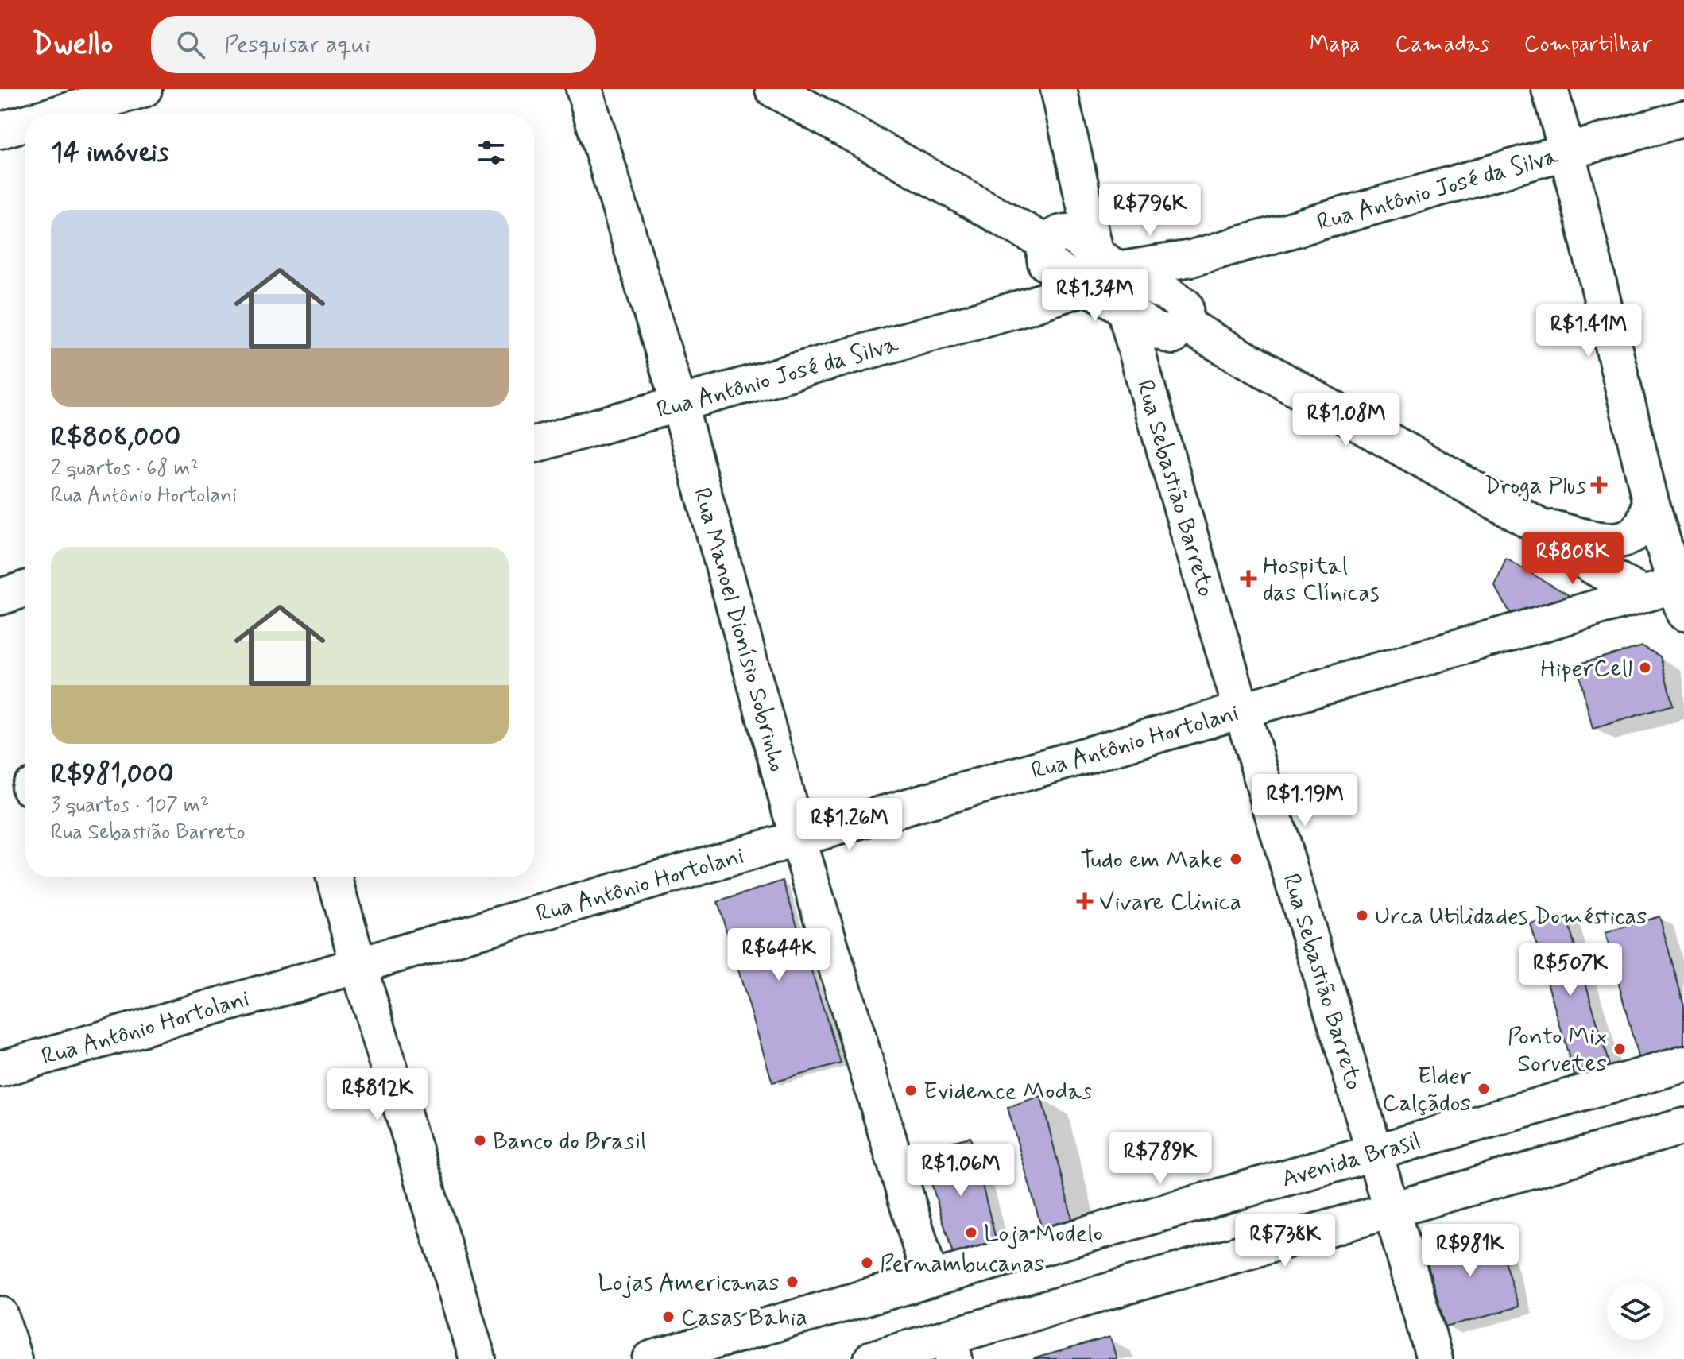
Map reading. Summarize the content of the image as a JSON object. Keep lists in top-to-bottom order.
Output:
{
  "streets": {
    "street": [
      "Rua Antônio José da Silva",
      "Rua Sebastião Barreto",
      "Rua Manoel Dionísio Sobrinho",
      "Rua Antônio Hortolani",
      "Avenida Brasil"
    ]
  },
  "crossings": [
    ["Rua Antônio José da Silva", "Rua Manoel Dionísio Sobrinho"],
    ["Rua Sebastião Barreto", "Rua Antônio Hortolani"],
    ["Rua Sebastião Barreto", "Avenida Brasil"],
    ["Rua Manoel Dionísio Sobrinho", "Rua Antônio Hortolani"],
    ["Rua Manoel Dionísio Sobrinho", "Avenida Brasil"]
  ],
  "places": {
    "health": ["Droga Plus", "Hospital das Clínicas", "Vivare Clinica"],
    "other": [
      "HiperCell",
      "Tudo em Make",
      "Urca Utilidades Domésticas",
      "Ponto Mix Sorvetes",
      "Elder Calçãdos",
      "Evidence Modas",
      "Banco do Brasil",
      "Loja Modelo",
      "Pernambucanas",
      "Lojas Americanas",
      "Casas Bahia"
    ]
  },
  "page": {
    "header": "Dwello",
    "search": "Pesquisar aqui",
    "nav": ["Mapa", "Camadas", "Compartilhar"],
    "heading": "14 imóveis",
    "price": [
      "R$796K",
      "R$1.34M",
      "R$1.41M",
      "R$1.08M",
      "R$808K",
      "R$1.19M",
      "R$1.26M",
      "R$644K",
      "R$507K",
      "R$812K",
      "R$789K",
      "R$1.06M",
      "R$738K",
      "R$981K"
    ],
    "list": [
      {
        "name": "R$808,000",
        "note": "2 quartos · 68 m² · Rua Antônio Hortolani"
      },
      {
        "name": "R$981,000",
        "note": "3 quartos · 107 m² · Rua Sebastião Barreto"
      }
    ]
  }
}
